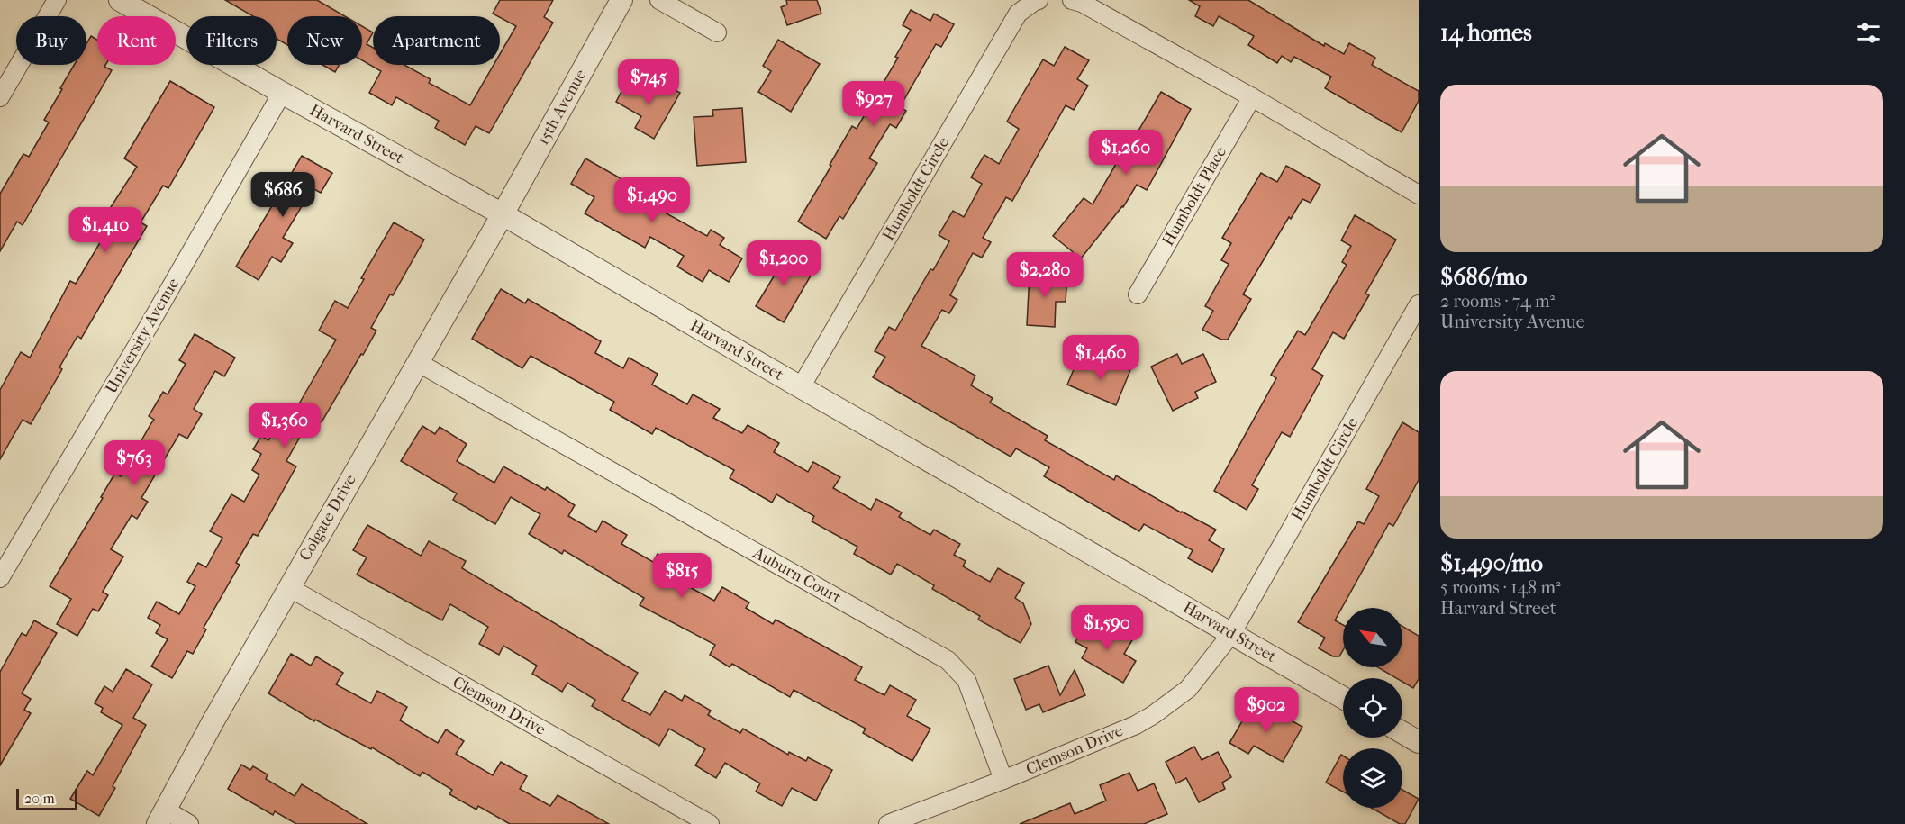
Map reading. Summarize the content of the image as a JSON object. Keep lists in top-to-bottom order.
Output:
{
  "streets": {
    "street": [
      "15th Avenue",
      "Harvard Street",
      "Humboldt Circle",
      "Humboldt Place",
      "University Avenue",
      "Colgate Drive",
      "Auburn Court",
      "Clemson Drive"
    ]
  },
  "crossings": [
    ["15th Avenue", "Harvard Street"],
    ["15th Avenue", "Colgate Drive"],
    ["Harvard Street", "Humboldt Circle"],
    ["Harvard Street", "University Avenue"],
    ["Harvard Street", "Colgate Drive"],
    ["Harvard Street", "Clemson Drive"],
    ["Humboldt Circle", "Clemson Drive"],
    ["Colgate Drive", "Auburn Court"],
    ["Colgate Drive", "Clemson Drive"],
    ["Auburn Court", "Clemson Drive"]
  ],
  "scale_bar": "20 m",
  "north": "top left",
  "page": {
    "heading": "14 homes",
    "chip": [
      "Buy",
      "Rent",
      "Filters",
      "New",
      "Apartment"
    ],
    "price": [
      "$745",
      "$927",
      "$1,260",
      "$686",
      "$1,490",
      "$1,410",
      "$1,200",
      "$2,280",
      "$1,460",
      "$1,360",
      "$763",
      "$815",
      "$1,590",
      "$902"
    ],
    "list": [
      {
        "name": "$686/mo",
        "note": "2 rooms · 74 m² · University Avenue"
      },
      {
        "name": "$1,490/mo",
        "note": "5 rooms · 148 m² · Harvard Street"
      }
    ],
    "scale": "20 m"
  }
}
